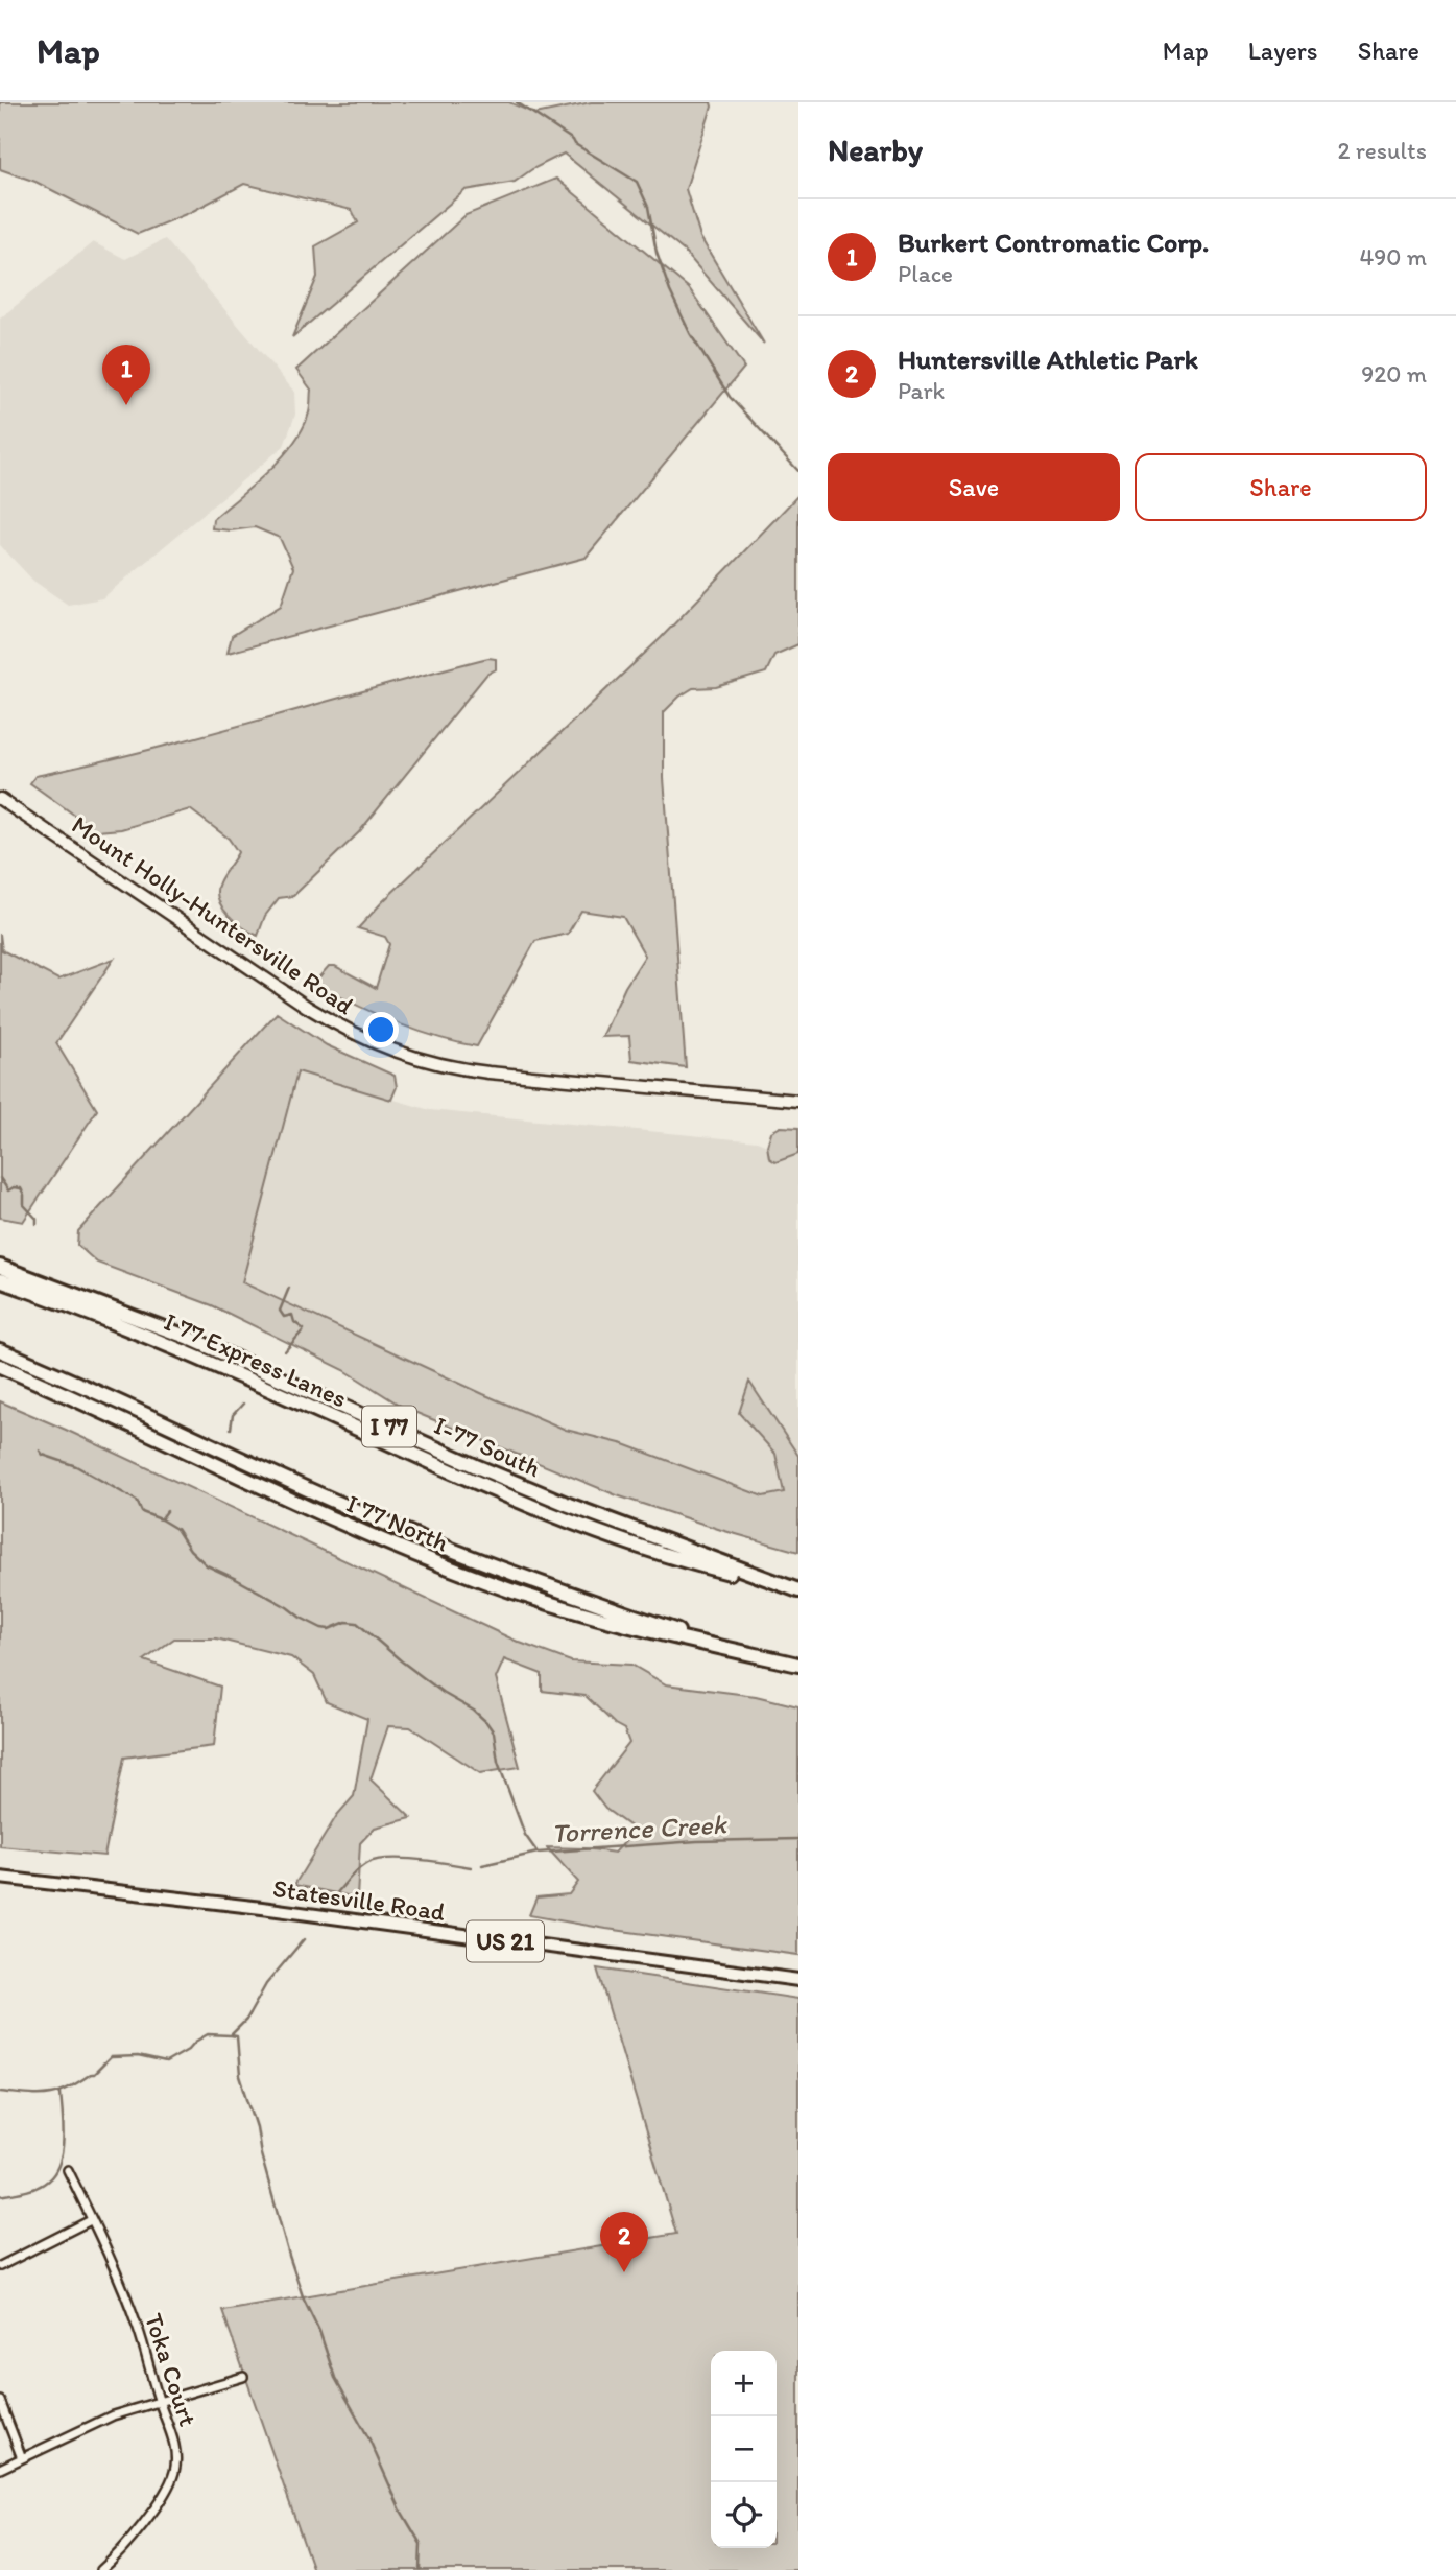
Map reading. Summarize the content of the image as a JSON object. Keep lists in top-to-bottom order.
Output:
{
  "streets": {
    "highway": [
      "I 77 Express Lanes",
      "I 77",
      "I-77 South",
      "I 77 North"
    ],
    "main road": ["Mount Holly-Huntersville Road", "Statesville Road", "US 21"],
    "street": ["Toka Court"]
  },
  "crossings": [
    ["I 77 Express Lanes", "I-77 South"]
  ],
  "water": ["Torrence Creek"],
  "page": {
    "header": "Map",
    "nav": ["Map", "Layers", "Share"],
    "heading": ["Nearby", "2 results"],
    "list": [
      {
        "mark": "1",
        "name": "Burkert Contromatic Corp.",
        "note": "Place",
        "value": "490 m"
      },
      {
        "mark": "2",
        "name": "Huntersville Athletic Park",
        "note": "Park",
        "value": "920 m"
      }
    ],
    "pins": ["1", "2"],
    "buttons": ["Save", "Share"],
    "map_buttons": ["+", "−"]
  }
}
